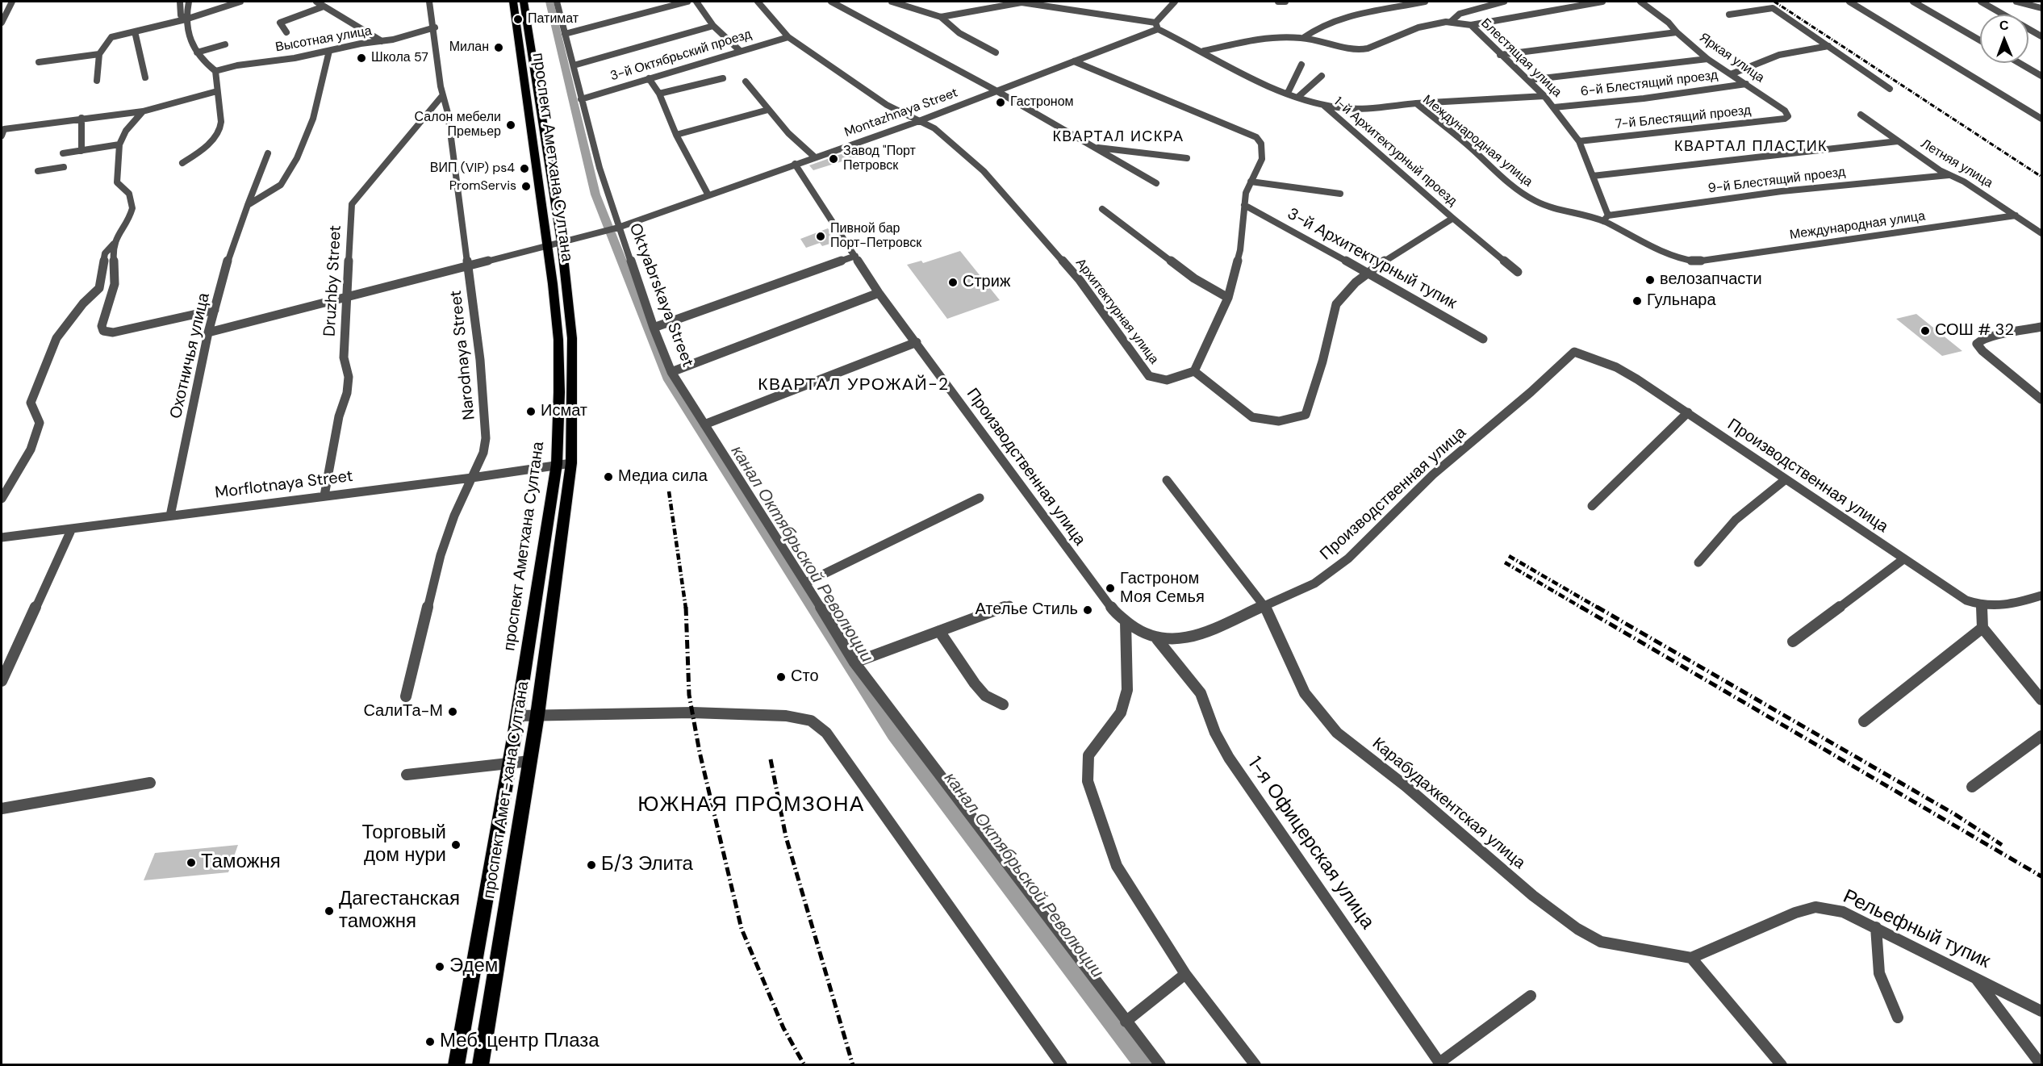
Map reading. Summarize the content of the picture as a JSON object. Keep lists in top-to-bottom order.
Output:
{
  "streets": {
    "main road": ["проспект Аметхана Султана", "проспект Амет-хана Султана"],
    "street": [
      "Высотная улица",
      "3-й Октябрьский проезд",
      "Блестящая улица",
      "Яркая улица",
      "6-й Блестящий проезд",
      "Montazhnaya Street",
      "7-й Блестящий проезд",
      "Международная улица",
      "1-й Архитектурный проезд",
      "Летняя улица",
      "9-й Блестящий проезд",
      "3-й Архитектурный тупик",
      "Druzhby Street",
      "Oktyabrskaya Street",
      "Архитектурная улица",
      "Narodnaya Street",
      "Охотничья улица",
      "Производственная улица",
      "Morflotnaya Street",
      "Карабудахкентская улица",
      "1-я Офицерская улица",
      "Рельефный тупик"
    ]
  },
  "crossings": [
    ["Высотная улица", "Narodnaya Street"],
    ["3-й Октябрьский проезд", "Oktyabrskaya Street"],
    ["3-й Октябрьский проезд", "Архитектурная улица"],
    ["Блестящая улица", "6-й Блестящий проезд"],
    ["Блестящая улица", "7-й Блестящий проезд"],
    ["Блестящая улица", "Международная улица"],
    ["Блестящая улица", "9-й Блестящий проезд"],
    ["Яркая улица", "6-й Блестящий проезд"],
    ["Яркая улица", "7-й Блестящий проезд"],
    ["Montazhnaya Street", "Международная улица"],
    ["Montazhnaya Street", "проспект Аметхана Султана"],
    ["Montazhnaya Street", "Druzhby Street"],
    ["Montazhnaya Street", "Oktyabrskaya Street"],
    ["Montazhnaya Street", "Архитектурная улица"],
    ["Montazhnaya Street", "Narodnaya Street"],
    ["Montazhnaya Street", "Охотничья улица"],
    ["Montazhnaya Street", "Производственная улица"],
    ["Montazhnaya Street", "проспект Амет-хана Султана"],
    ["Международная улица", "1-й Архитектурный проезд"],
    ["Международная улица", "Летняя улица"],
    ["Международная улица", "9-й Блестящий проезд"],
    ["1-й Архитектурный проезд", "3-й Архитектурный тупик"],
    ["1-й Архитектурный проезд", "Архитектурная улица"],
    ["проспект Аметхана Султана", "Morflotnaya Street"],
    ["Летняя улица", "9-й Блестящий проезд"],
    ["Druzhby Street", "Narodnaya Street"],
    ["Druzhby Street", "Morflotnaya Street"],
    ["Narodnaya Street", "Morflotnaya Street"],
    ["Охотничья улица", "Morflotnaya Street"],
    ["Производственная улица", "Карабудахкентская улица"],
    ["Производственная улица", "1-я Офицерская улица"],
    ["Morflotnaya Street", "проспект Амет-хана Султана"],
    ["Карабудахкентская улица", "Рельефный тупик"]
  ],
  "districts": [
    "КВАРТАЛ ИСКРА",
    "КВАРТАЛ ПЛАСТИК",
    "КВАРТАЛ УРОЖАЙ-2",
    "ЮЖНАЯ ПРОМЗОНА"
  ],
  "water": ["канал Октябрьской Революции"],
  "places": [
    "Патимат",
    "Милан",
    "Школа 57",
    "Гастроном",
    "Салон мебели Премьер",
    "Завод \"Порт Петровск",
    "ВИП (VIP) ps4",
    "PromServis",
    "Пивной бар Порт-Петровск",
    "велозапчасти",
    "Стриж",
    "Гульнара",
    "СОШ # 32",
    "Исмат",
    "Медиа сила",
    "Гастроном Моя Семья",
    "Ателье Cтиль",
    "Сто",
    "СалиТа-М",
    "Торговый дом нури",
    "Таможня",
    "Б/З Элита",
    "Дагестанская таможня",
    "Эдем",
    "Меб. центр Плаза"
  ],
  "north": "top"
}
